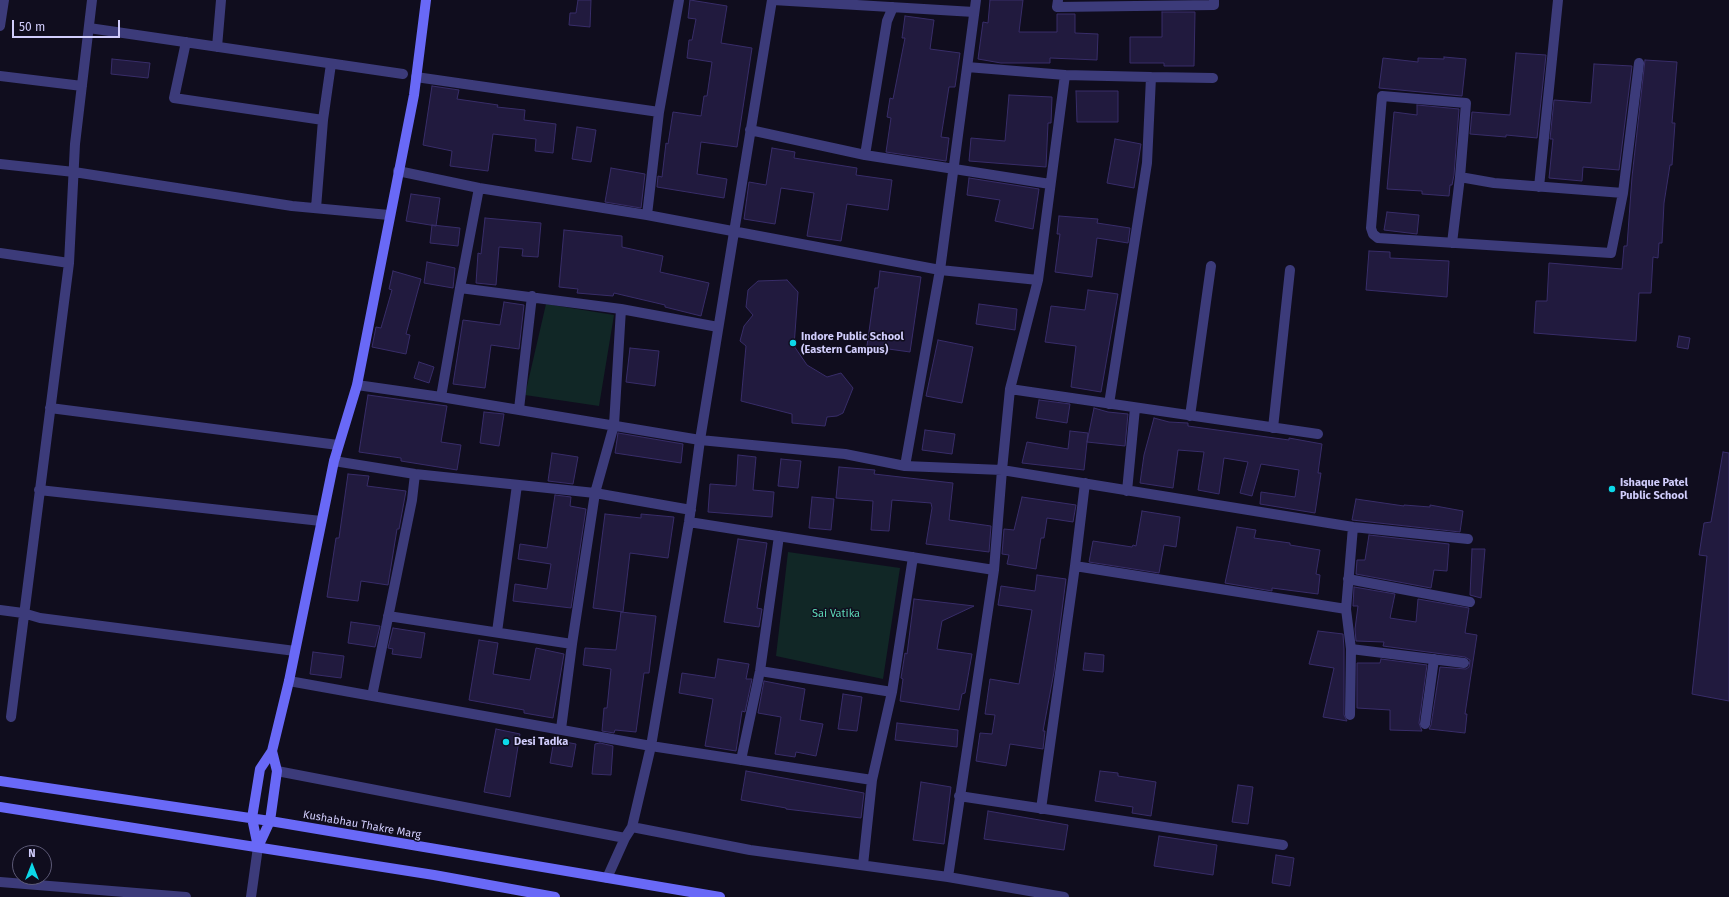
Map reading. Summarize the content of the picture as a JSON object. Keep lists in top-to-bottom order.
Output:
{
  "streets": {
    "main road": ["Kushabhau Thakre Marg"]
  },
  "parks": ["Sai Vatika"],
  "places": ["Indore Public School (Eastern Campus)", "Ishaque Patel Public School", "Desi Tadka"],
  "scale_bar": "50 m",
  "north": "top"
}
